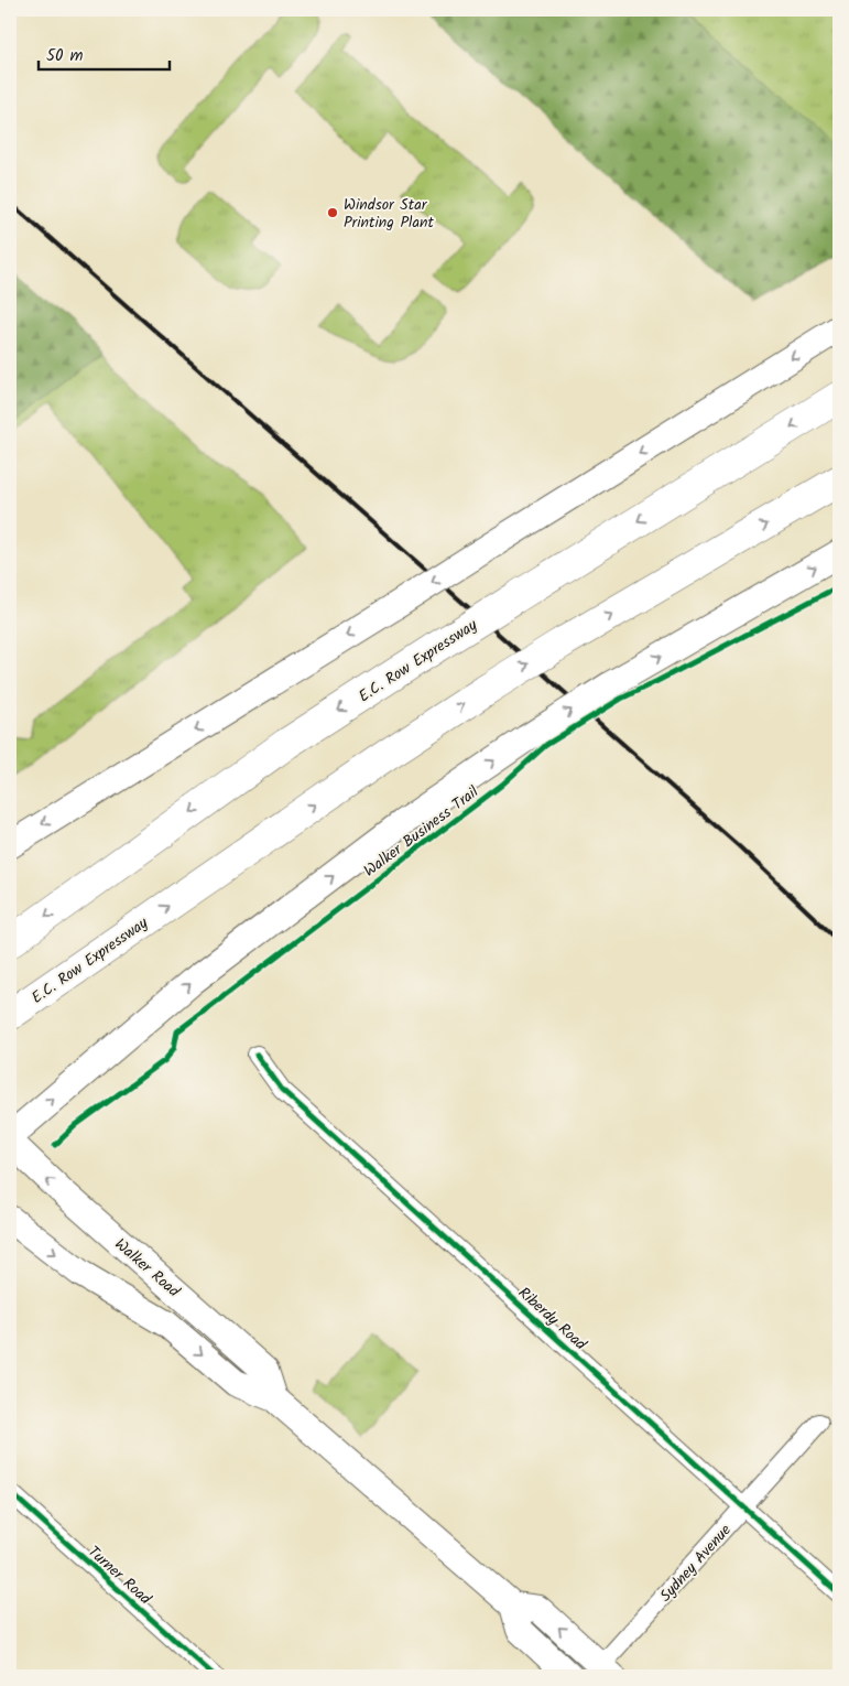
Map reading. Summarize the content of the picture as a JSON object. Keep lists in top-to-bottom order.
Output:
{
  "streets": {
    "highway": ["E.C. Row Expressway"],
    "main road": ["Walker Road"],
    "street": ["Riberdy Road", "Sydney Avenue", "Turner Road"],
    "cycle path": ["Walker Business Trail"]
  },
  "crossings": [
    ["Riberdy Road", "Sydney Avenue"]
  ],
  "places": ["Windsor Star Printing Plant"],
  "scale_bar": "50 m"
}
